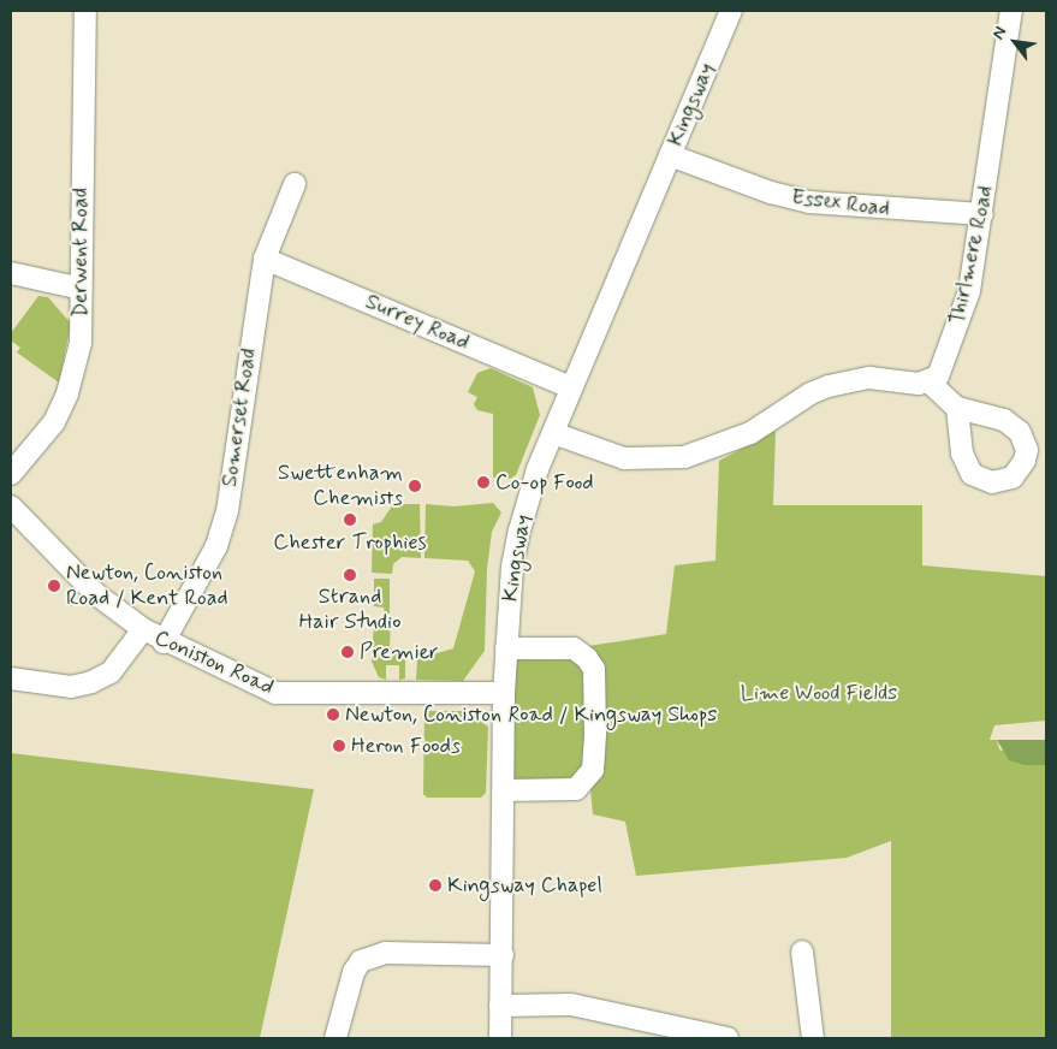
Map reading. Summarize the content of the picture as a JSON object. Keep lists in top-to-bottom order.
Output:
{
  "streets": {
    "street": [
      "Kingsway",
      "Essex Road",
      "Derwent Road",
      "Thirlmere Road",
      "Surrey Road",
      "Somerset Road",
      "Coniston Road"
    ]
  },
  "crossings": [
    ["Kingsway", "Essex Road"],
    ["Kingsway", "Surrey Road"],
    ["Kingsway", "Coniston Road"],
    ["Essex Road", "Thirlmere Road"],
    ["Surrey Road", "Somerset Road"],
    ["Somerset Road", "Coniston Road"]
  ],
  "parks": ["Lime Wood Fields"],
  "places": [
    "Co-op Food",
    "Swettenham Chemists",
    "Chester Trophies",
    "Strand Hair Studio",
    "Newton, Coniston Road / Kent Road",
    "Premier",
    "Newton, Coniston Road / Kingsway Shops",
    "Heron Foods",
    "Kingsway Chapel"
  ],
  "north": "top left"
}
